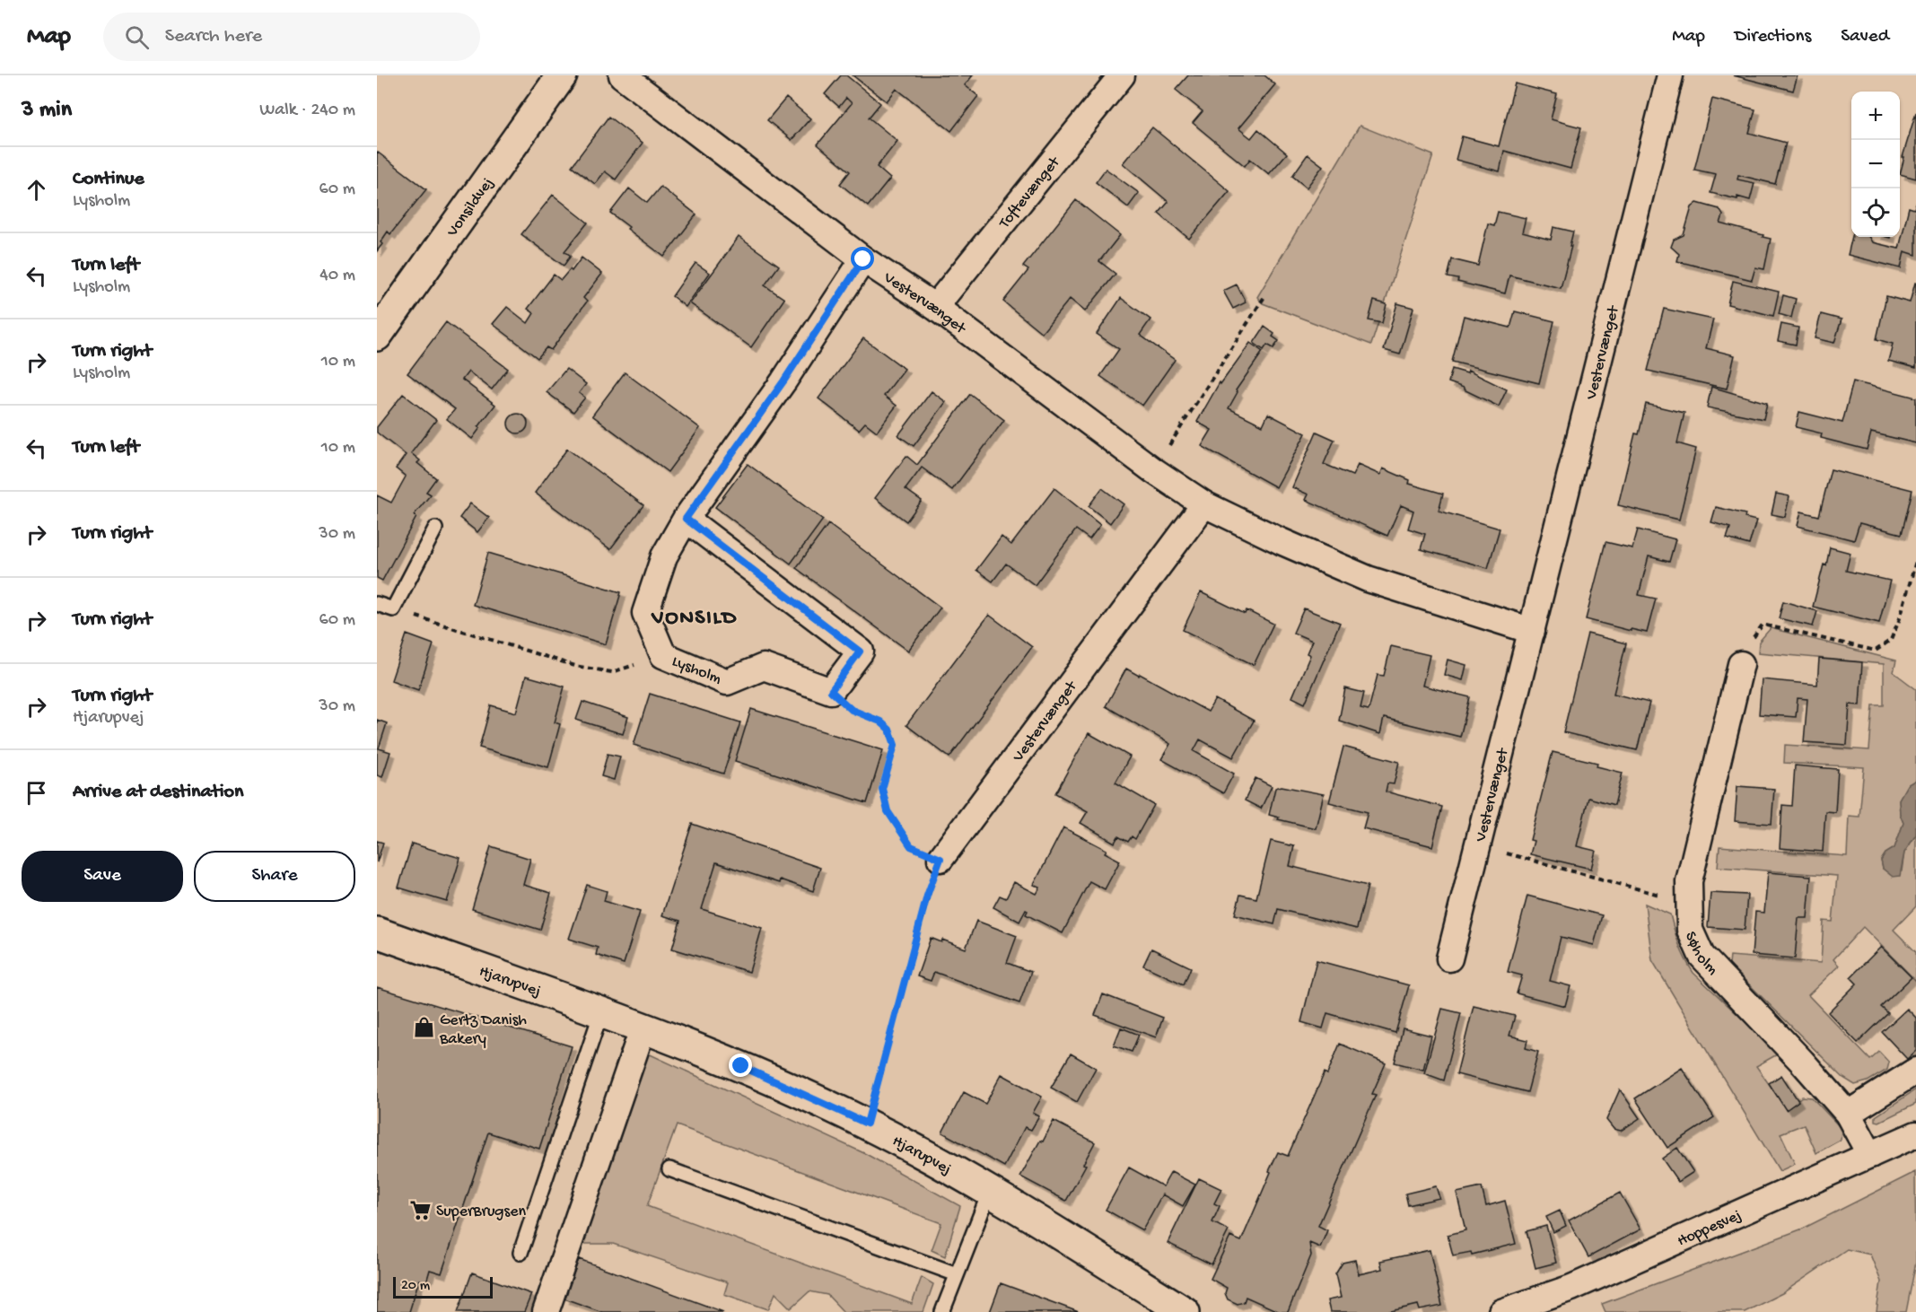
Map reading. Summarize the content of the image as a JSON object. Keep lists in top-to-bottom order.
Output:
{
  "streets": {
    "street": [
      "Toftevænget",
      "Vonsildvej",
      "Vestervænget",
      "Lysholm",
      "Søholm",
      "Hjarupvej",
      "Hoppesvej"
    ]
  },
  "crossings": [
    ["Toftevænget", "Vestervænget"],
    ["Vestervænget", "Lysholm"],
    ["Søholm", "Hoppesvej"]
  ],
  "districts": ["VONSILD"],
  "places": {
    "shop": ["Gertz Danish Bakery"],
    "supermarket": ["SuperBrugsen"]
  },
  "scale_bar": "20 m",
  "page": {
    "header": "Map",
    "search": "Search here",
    "nav": ["Map", "Directions", "Saved"],
    "heading": ["3 min", "Walk · 240 m"],
    "map_buttons": ["+", "−"],
    "list": [
      ["Continue", "Lysholm", "60 m"],
      ["Turn left", "Lysholm", "40 m"],
      ["Turn right", "Lysholm", "10 m"],
      ["Turn left", "10 m"],
      ["Turn right", "30 m"],
      ["Turn right", "60 m"],
      ["Turn right", "Hjarupvej", "30 m"],
      "Arrive at destination"
    ],
    "buttons": ["Save", "Share"],
    "scale": "20 m"
  }
}
